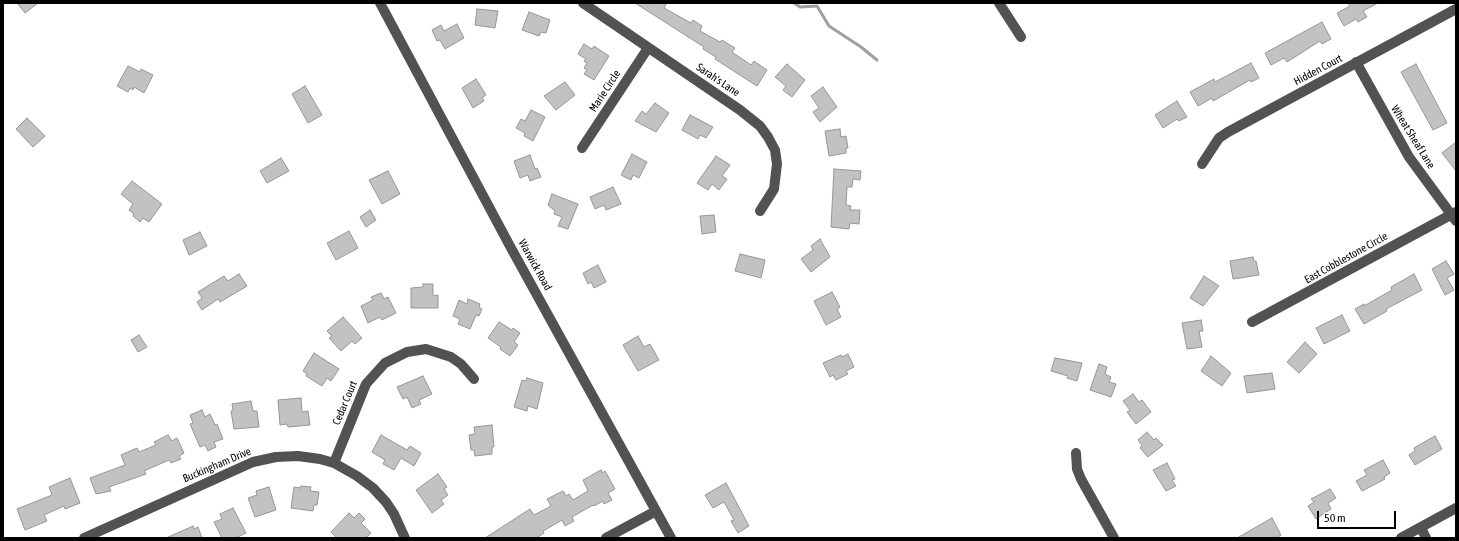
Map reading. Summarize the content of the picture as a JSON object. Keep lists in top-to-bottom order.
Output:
{
  "streets": {
    "street": [
      "Hidden Court",
      "Sarah's Lane",
      "Marie Circle",
      "Wheat Sheaf Lane",
      "East Cobblestone Circle",
      "Warwick Road",
      "Cedar Court",
      "Buckingham Drive"
    ]
  },
  "crossings": [
    ["Hidden Court", "Wheat Sheaf Lane"],
    ["Sarah's Lane", "Marie Circle"],
    ["Wheat Sheaf Lane", "East Cobblestone Circle"],
    ["Cedar Court", "Buckingham Drive"]
  ],
  "scale_bar": "50 m"
}
